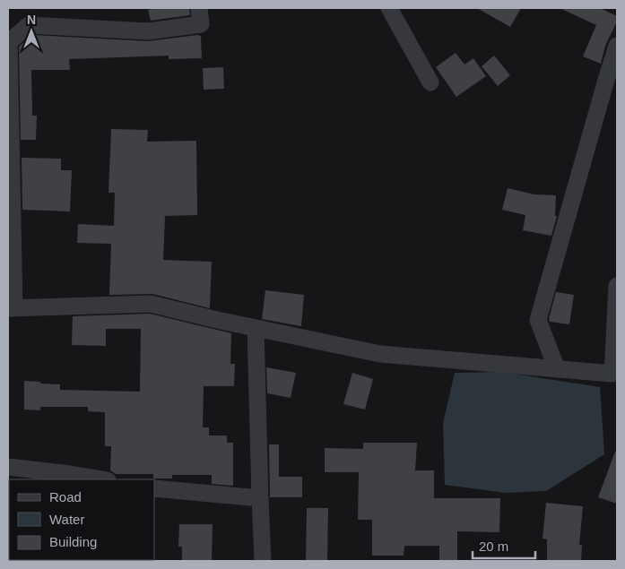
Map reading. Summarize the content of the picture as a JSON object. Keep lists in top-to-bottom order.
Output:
{
  "legend": ["Road", "Water", "Building"],
  "scale_bar": "20 m",
  "north": "top"
}
